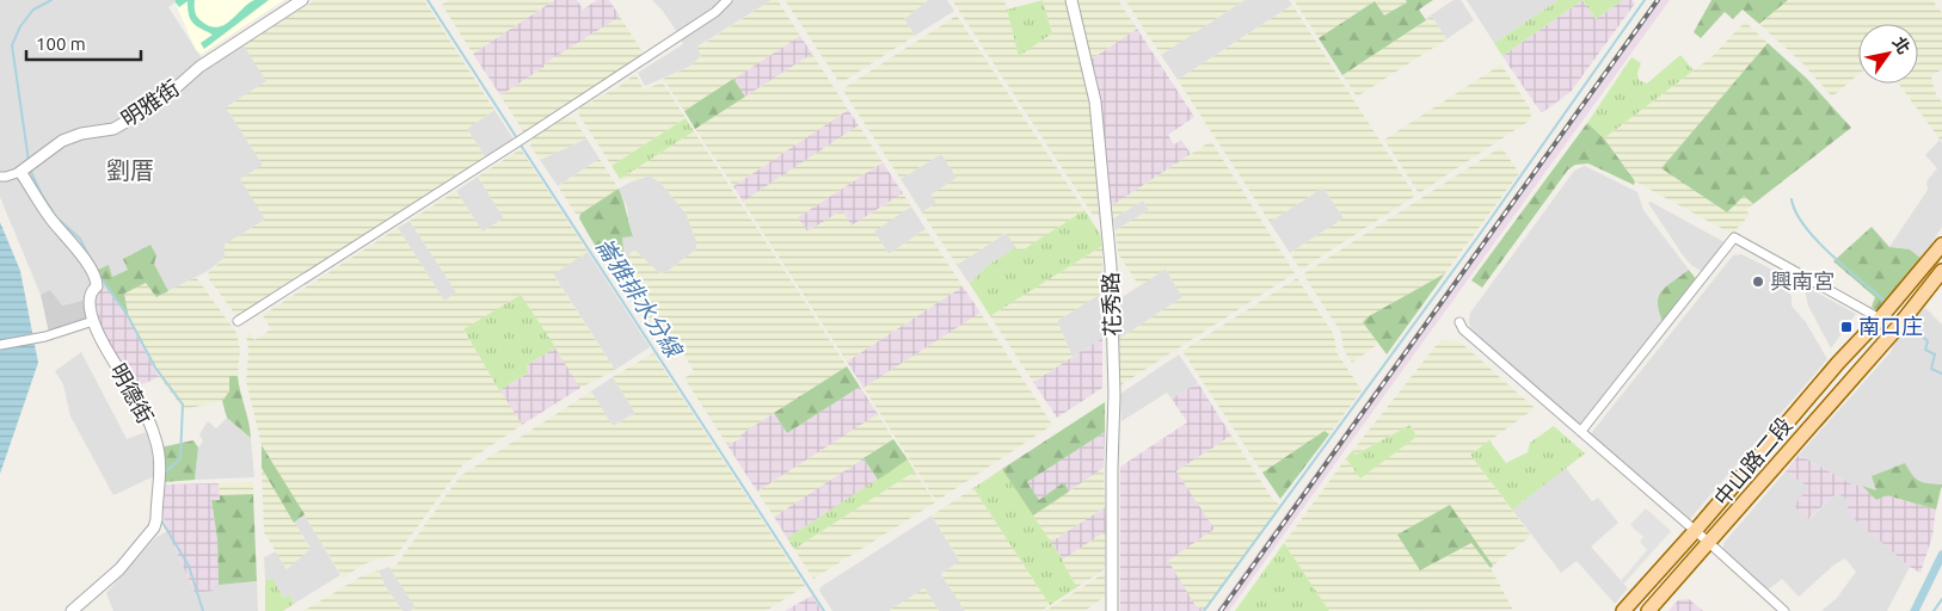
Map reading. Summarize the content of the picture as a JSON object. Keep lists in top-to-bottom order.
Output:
{
  "streets": {
    "main road": ["中山路二段"],
    "street": ["明雅街", "花秀路", "明德街"]
  },
  "crossings": [
    ["明雅街", "明德街"]
  ],
  "districts": ["劉厝"],
  "water": ["崙雅排水分線"],
  "places": {
    "other": ["興南宮"],
    "transit": ["南口庄"]
  },
  "scale_bar": "100 m",
  "north": "top right"
}
